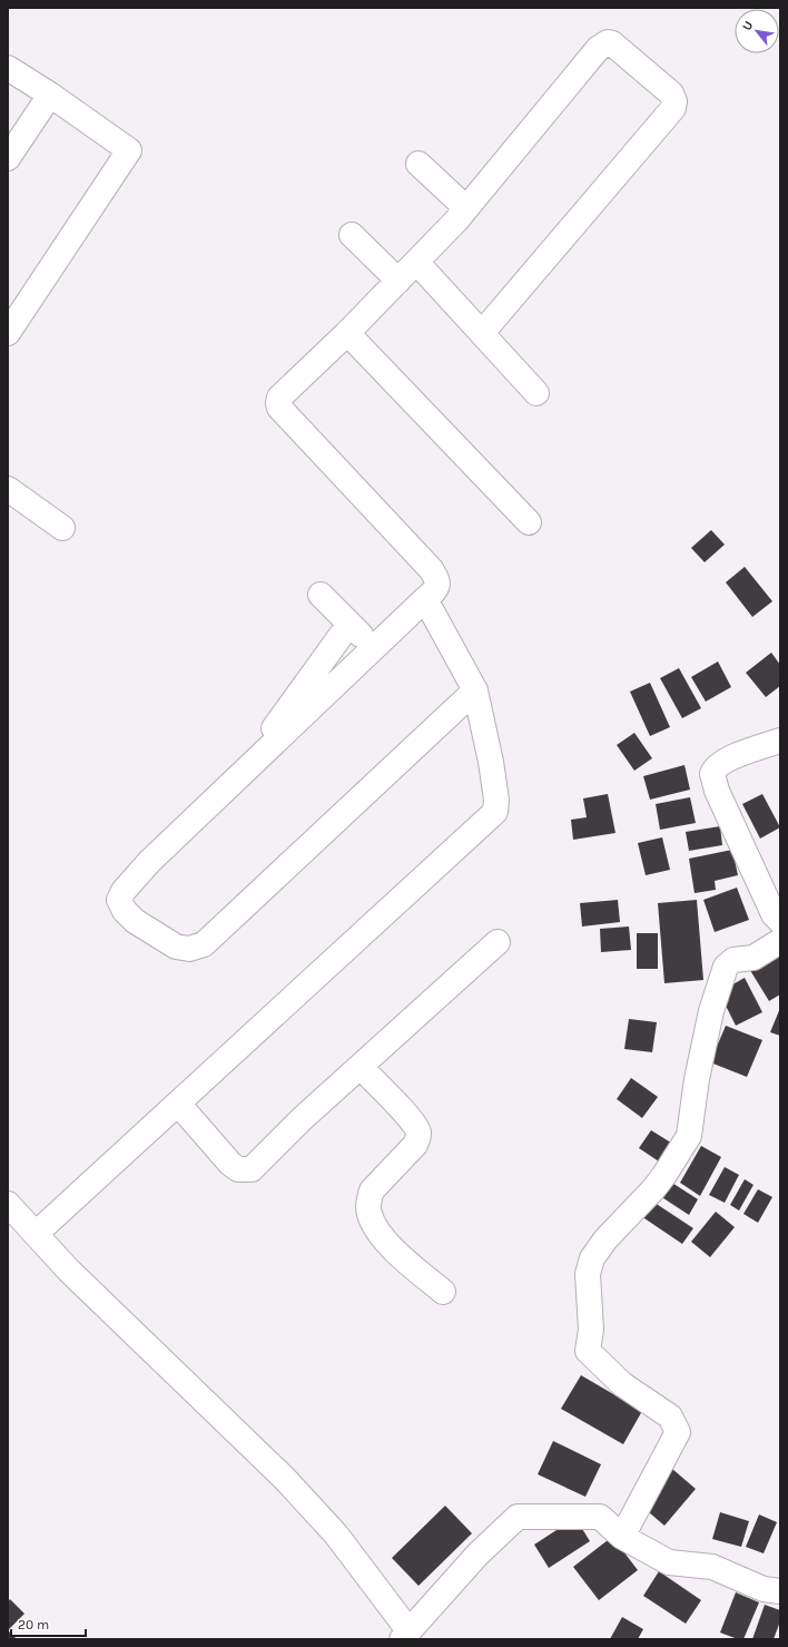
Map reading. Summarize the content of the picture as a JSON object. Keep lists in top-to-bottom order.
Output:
{
  "scale_bar": "20 m",
  "north": "top left"
}
